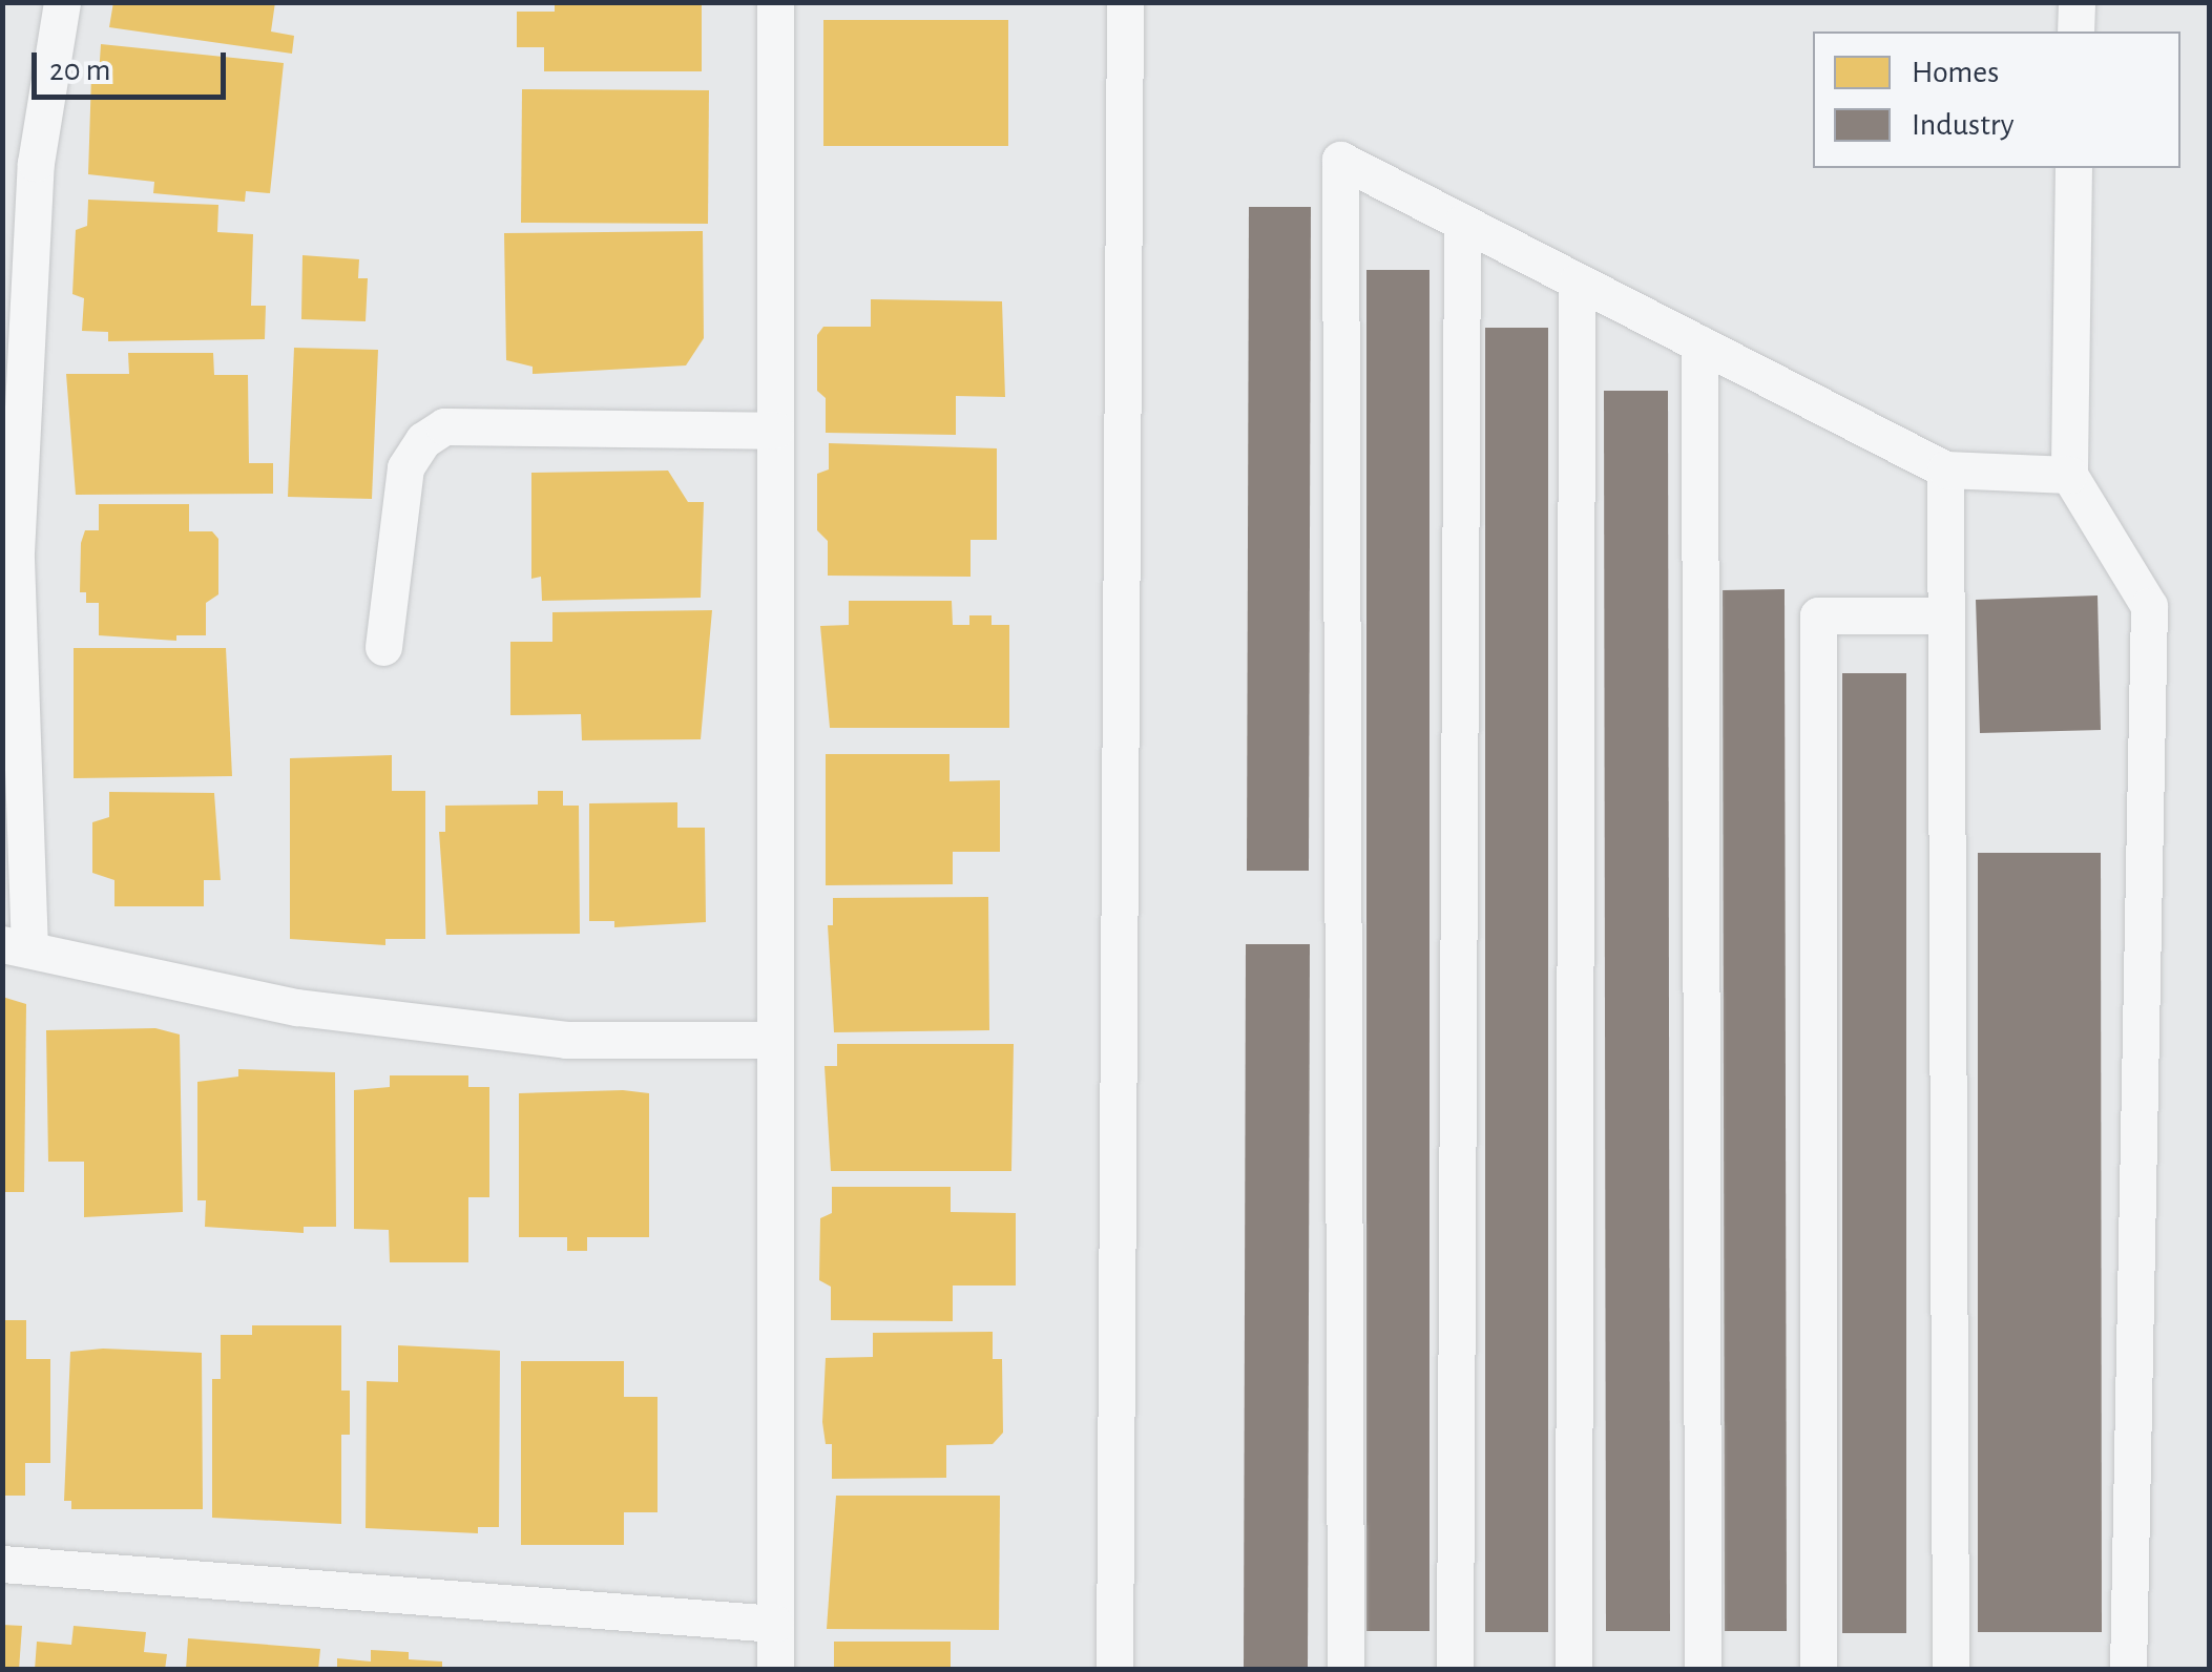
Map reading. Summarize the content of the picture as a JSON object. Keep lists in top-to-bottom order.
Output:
{
  "legend": ["Homes", "Industry"],
  "scale_bar": "20 m"
}
